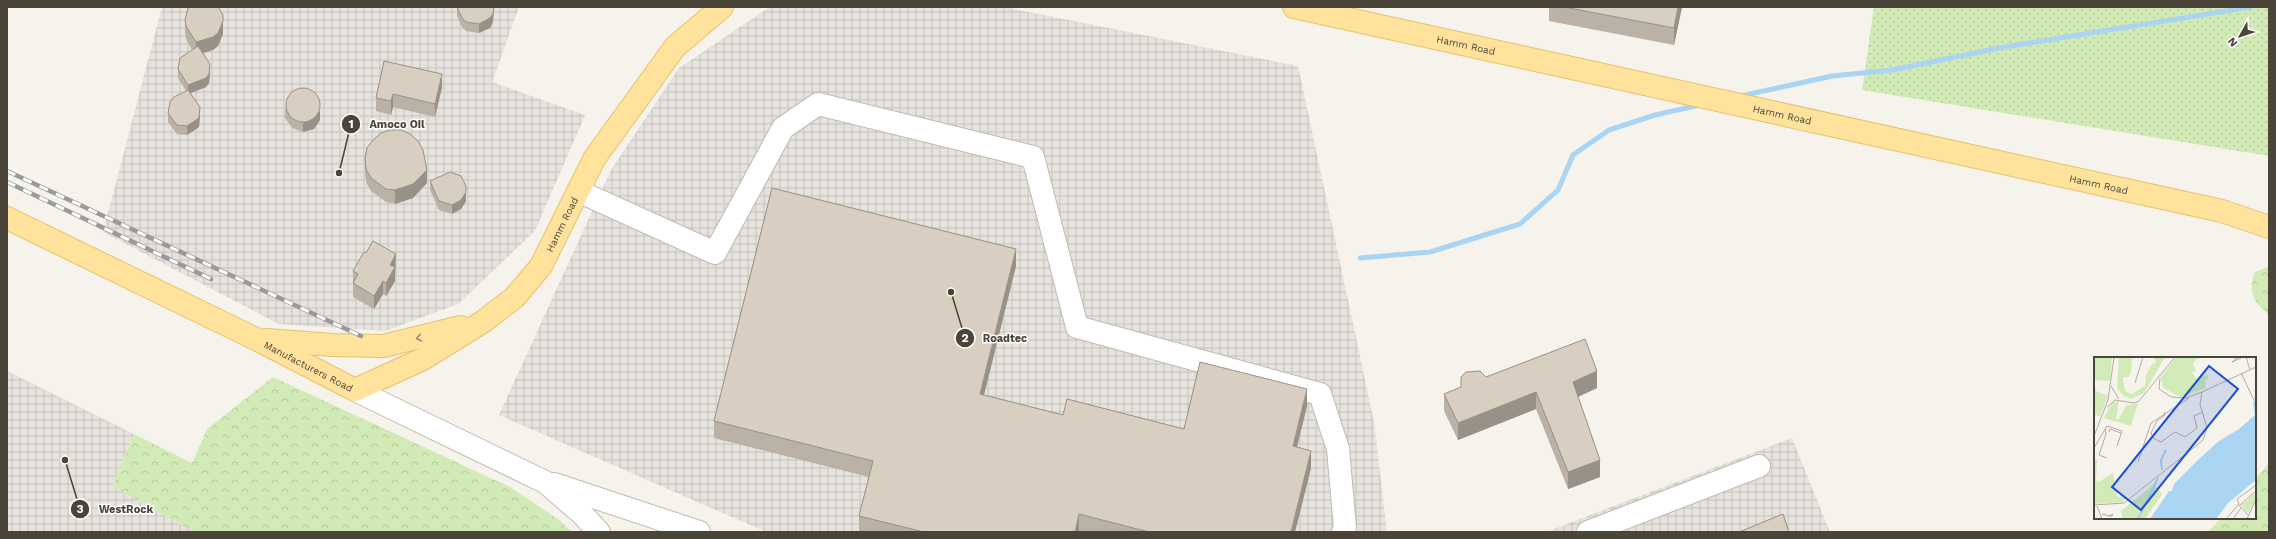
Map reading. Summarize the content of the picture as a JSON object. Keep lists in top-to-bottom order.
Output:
{
  "streets": {
    "main road": ["Hamm Road", "Manufacturers Road"]
  },
  "crossings": [
    ["Hamm Road", "Manufacturers Road"]
  ],
  "places": ["Amoco Oil", "Roadtec", "WestRock"],
  "north": "bottom left"
}
